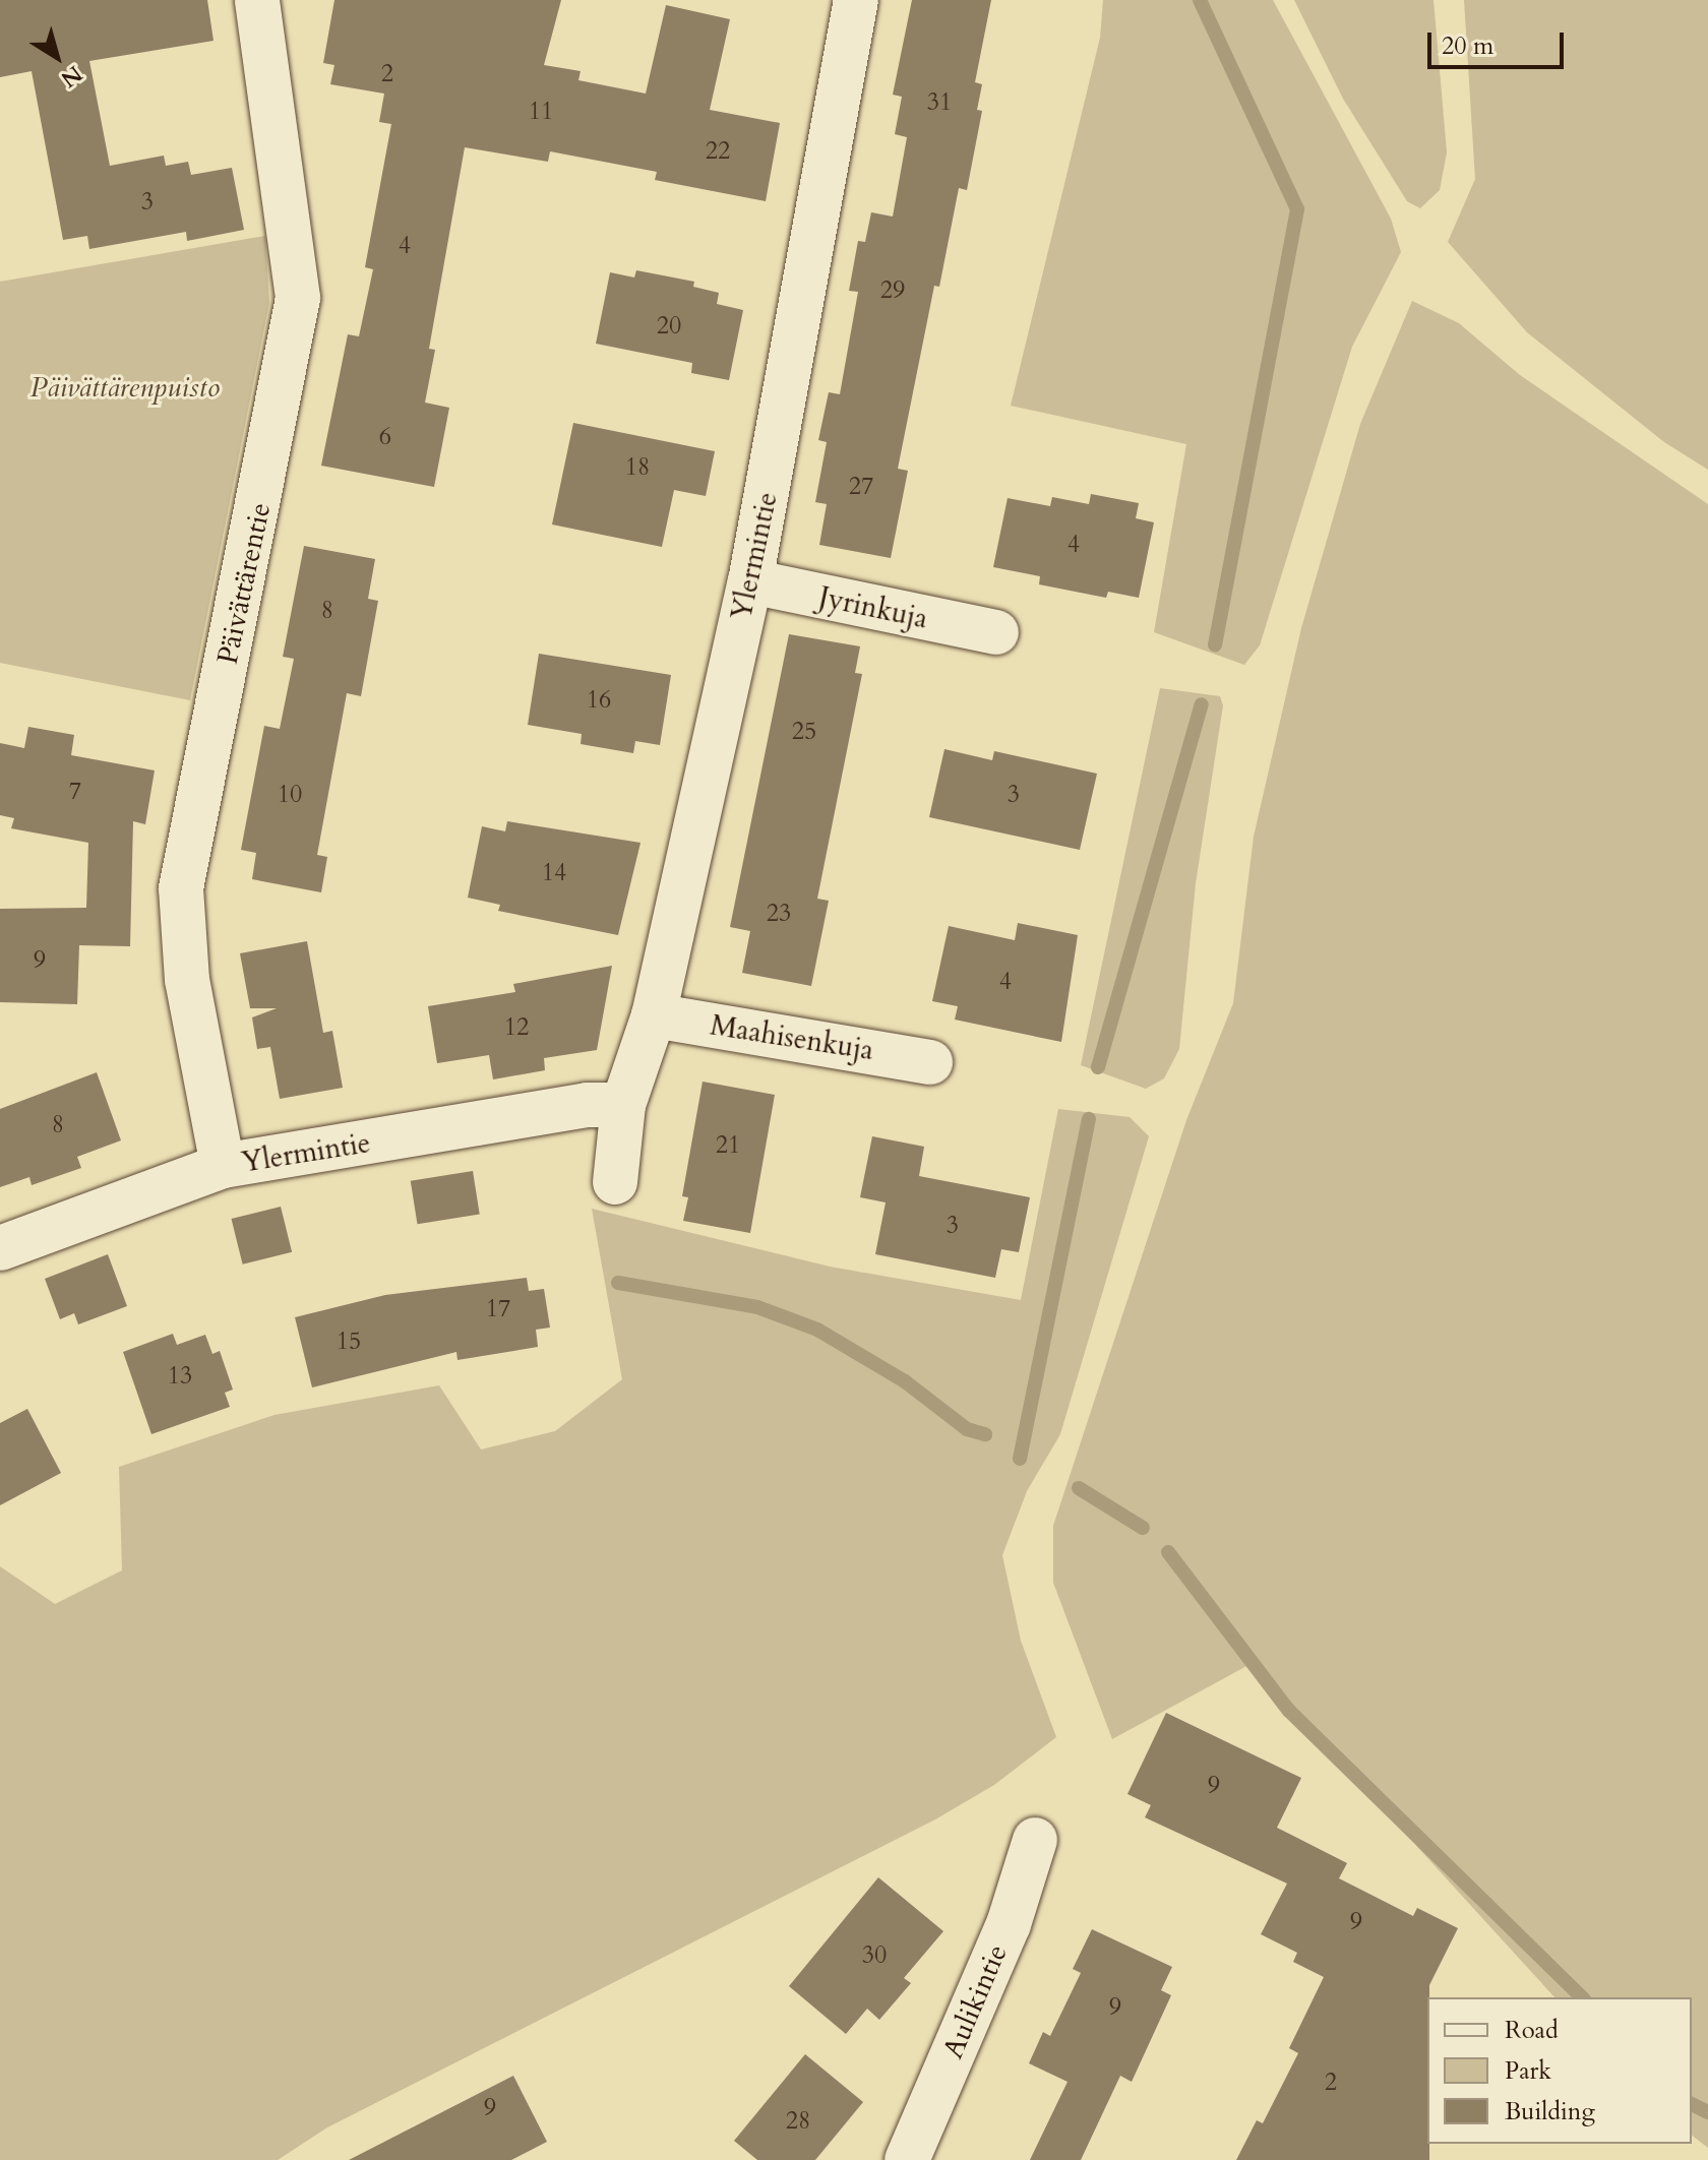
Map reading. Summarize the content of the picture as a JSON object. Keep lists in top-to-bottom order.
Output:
{
  "streets": {
    "street": [
      "Ylermintie",
      "Päivättärentie",
      "Jyrinkuja",
      "Maahisenkuja",
      "Aulikintie"
    ]
  },
  "crossings": [
    ["Ylermintie", "Päivättärentie"],
    ["Ylermintie", "Jyrinkuja"],
    ["Ylermintie", "Maahisenkuja"]
  ],
  "parks": ["Päivättärenpuisto"],
  "house_numbers": [
    "2",
    "31",
    "11",
    "22",
    "3",
    "4",
    "29",
    "20",
    "6",
    "18",
    "27",
    "4",
    "8",
    "16",
    "25",
    "7",
    "10",
    "3",
    "14",
    "23",
    "9",
    "4",
    "12",
    "8",
    "21",
    "3",
    "17",
    "15",
    "13",
    "9",
    "9",
    "30",
    "9",
    "2",
    "9",
    "28"
  ],
  "legend": ["Road", "Park", "Building"],
  "scale_bar": "20 m",
  "north": "bottom right"
}
